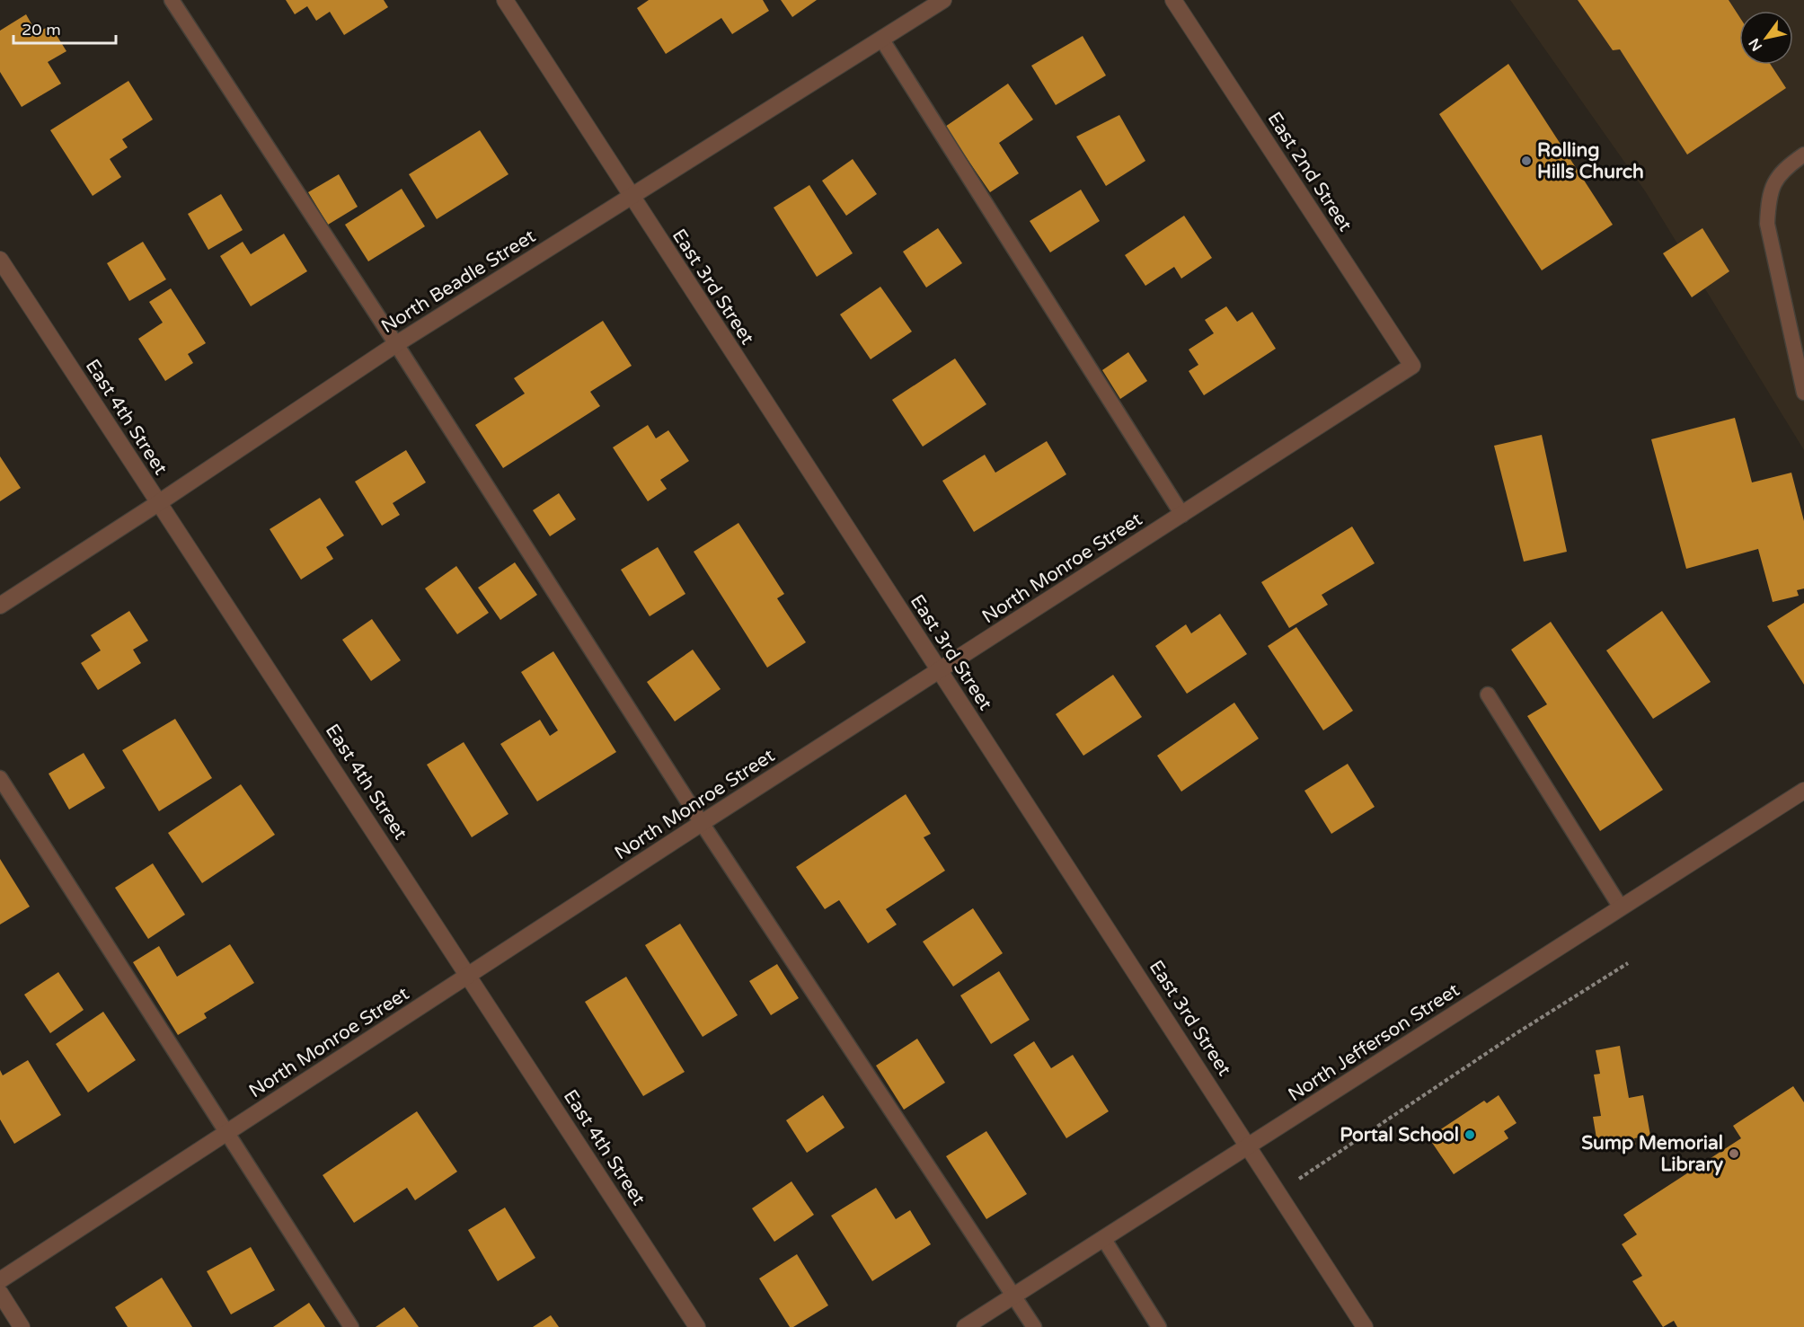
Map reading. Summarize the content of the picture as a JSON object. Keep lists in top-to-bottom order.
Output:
{
  "streets": {
    "street": [
      "East 2nd Street",
      "North Beadle Street",
      "East 3rd Street",
      "East 4th Street",
      "North Monroe Street",
      "North Jefferson Street"
    ]
  },
  "crossings": [
    ["East 2nd Street", "North Monroe Street"],
    ["North Beadle Street", "East 3rd Street"],
    ["North Beadle Street", "East 4th Street"],
    ["East 3rd Street", "North Monroe Street"],
    ["East 3rd Street", "North Jefferson Street"],
    ["East 4th Street", "North Monroe Street"]
  ],
  "places": ["Rolling Hills Church", "Portal School", "Sump Memorial Library"],
  "scale_bar": "20 m",
  "north": "bottom left"
}
